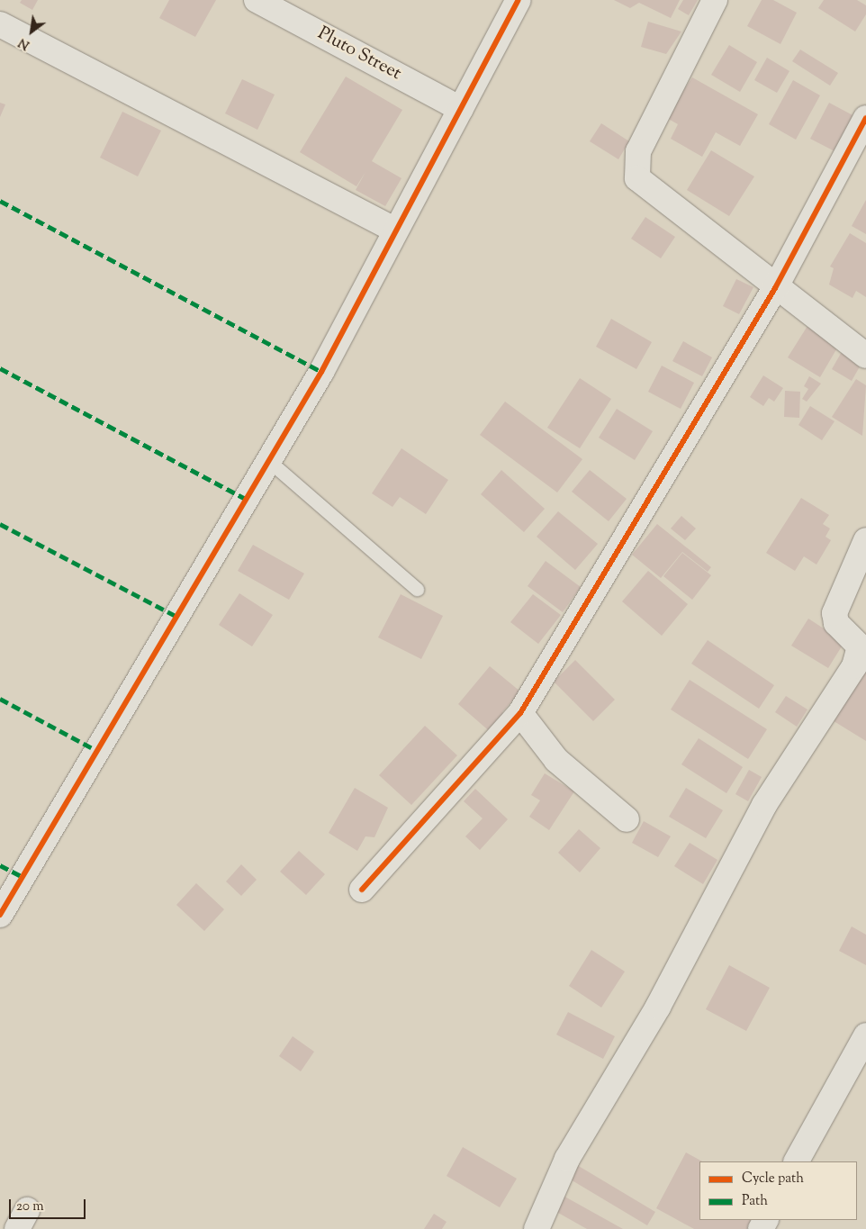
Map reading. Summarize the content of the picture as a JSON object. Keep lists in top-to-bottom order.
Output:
{
  "streets": {
    "street": ["Pluto Street"]
  },
  "legend": ["Cycle path", "Path"],
  "scale_bar": "20 m",
  "north": "bottom left"
}
